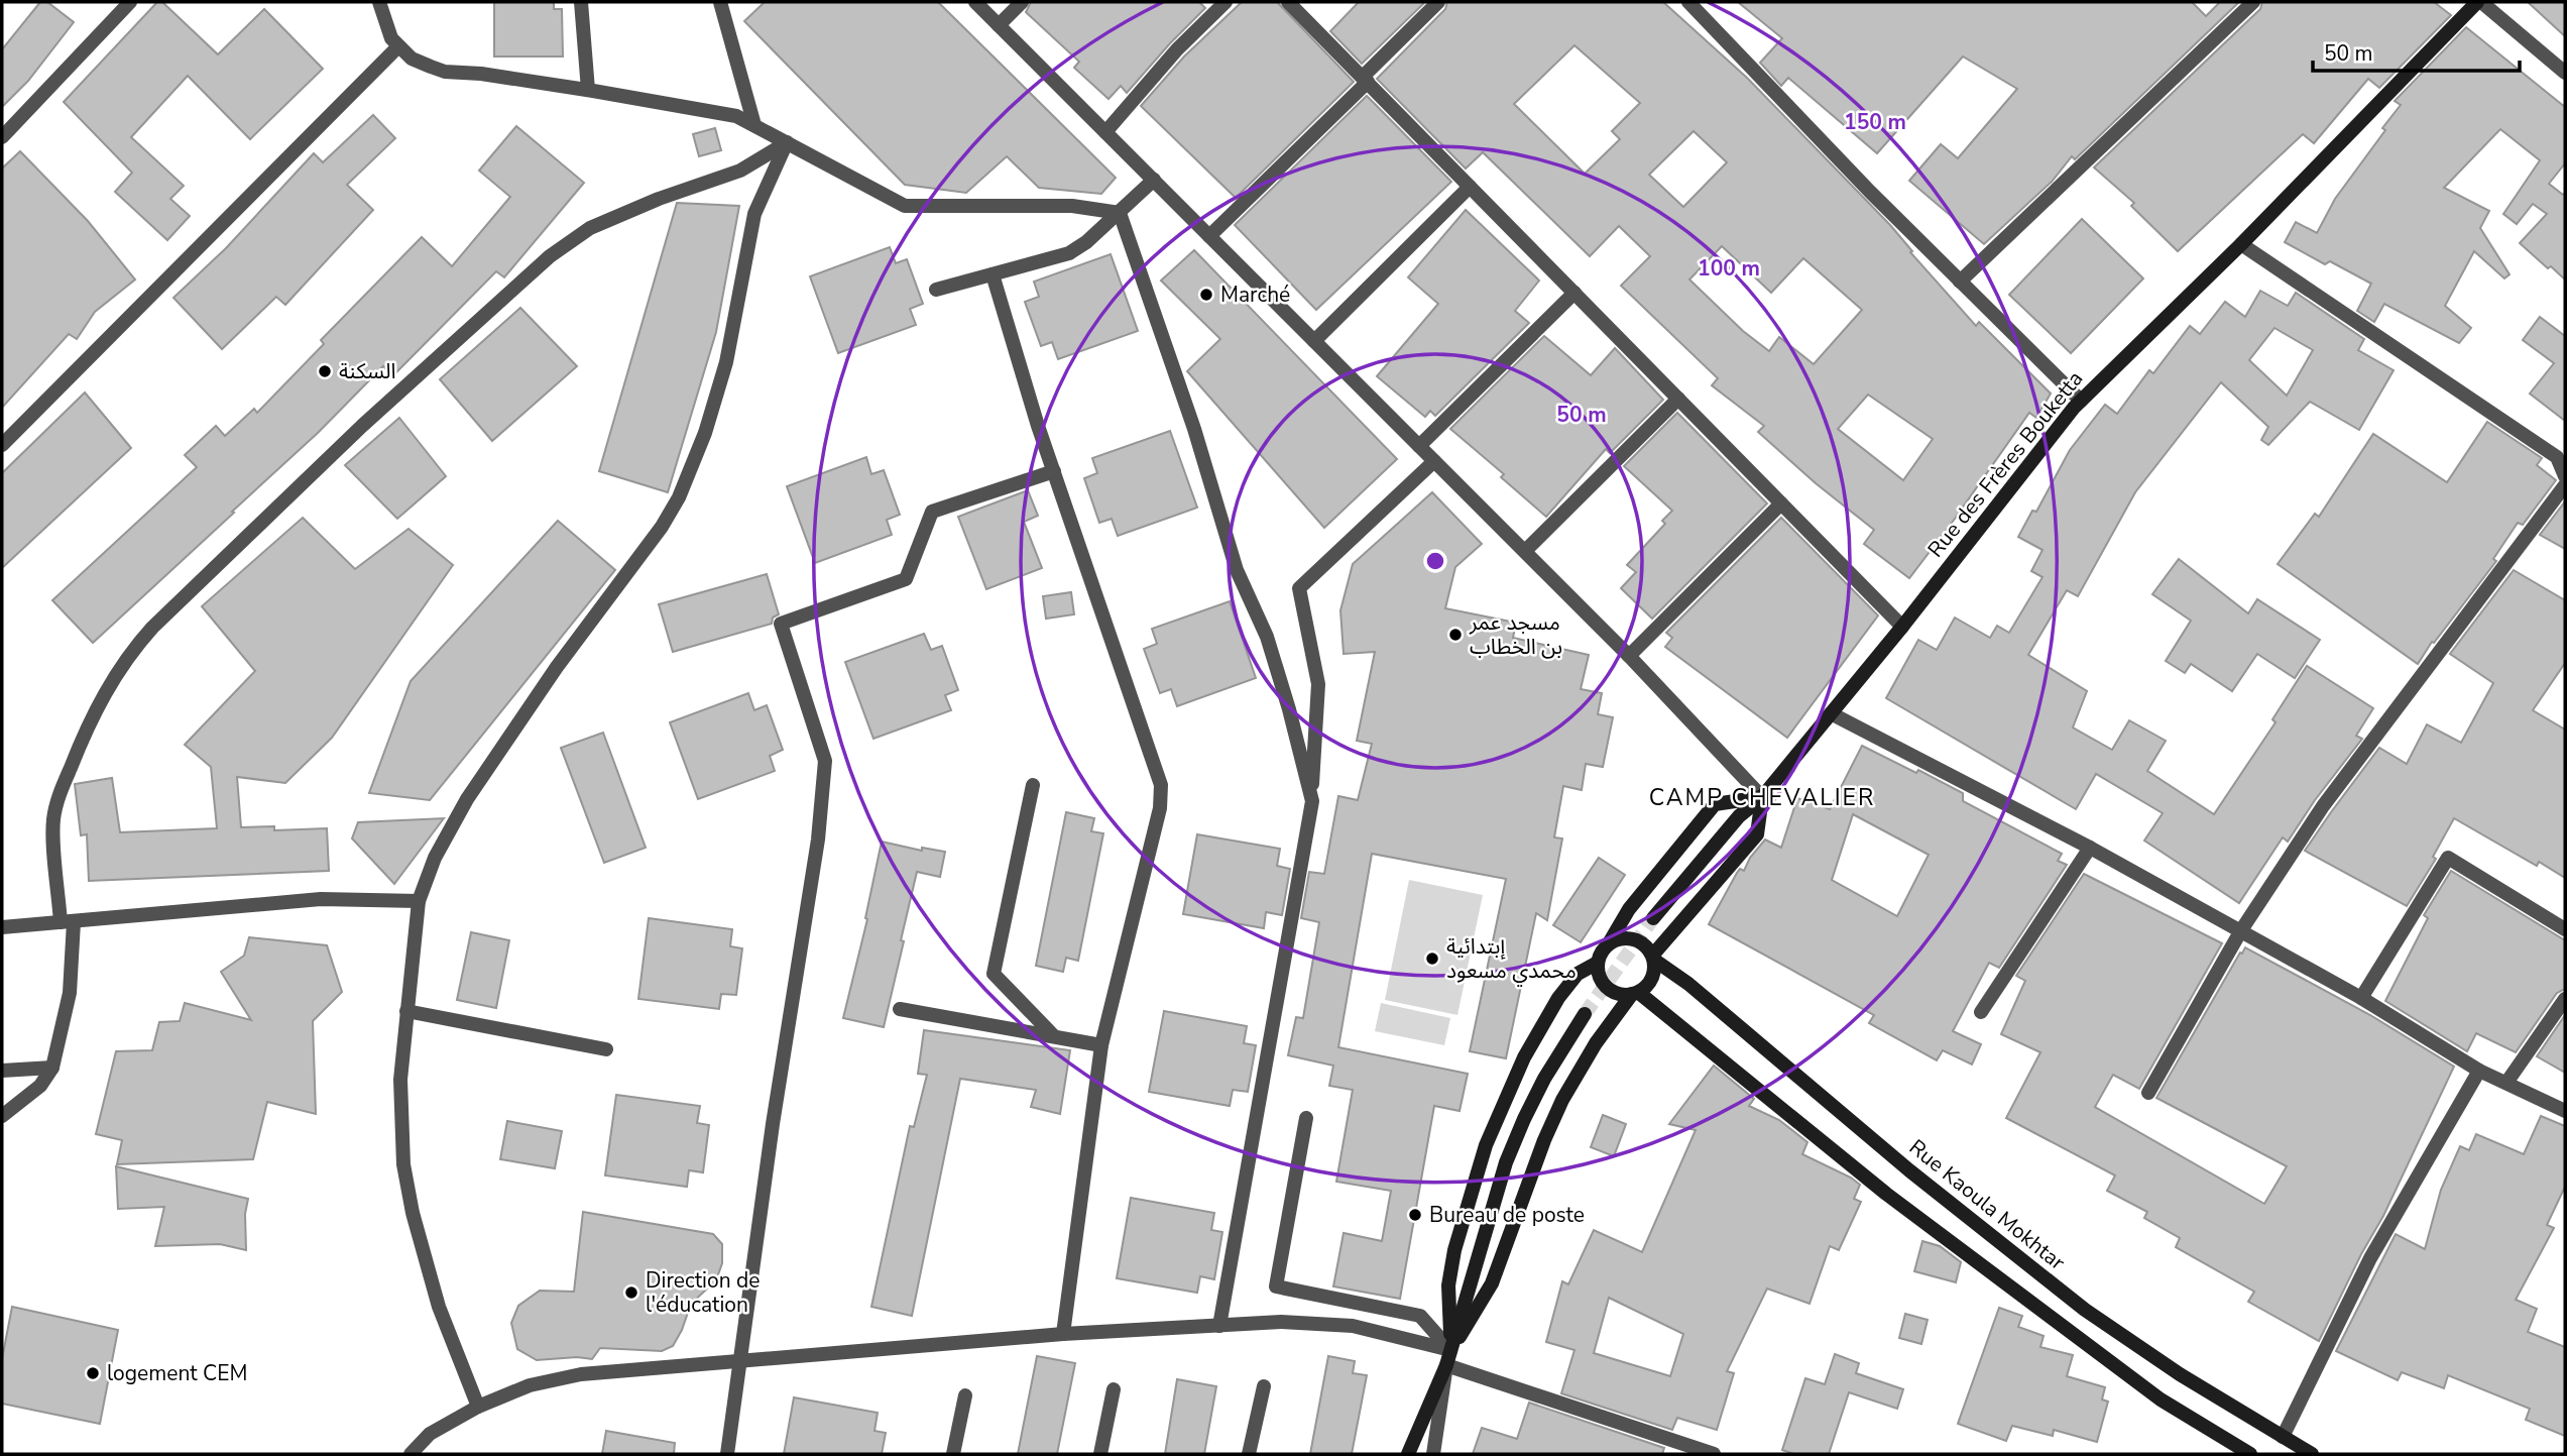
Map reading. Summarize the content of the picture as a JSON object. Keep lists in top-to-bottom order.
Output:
{
  "streets": {
    "main road": ["Rue des Frères Bouketta", "Rue Kaoula Mokhtar"]
  },
  "districts": ["CAMP CHEVALIER"],
  "places": [
    "Marché",
    "السكنة",
    "مسجد عمر بن الخطاب",
    "إبتدائية محمدي مسعود",
    "Bureau de poste",
    "Direction de l'éducation",
    "logement CEM"
  ],
  "scale_bar": "50 m",
  "rings": ["150 m", "100 m", "50 m"]
}
